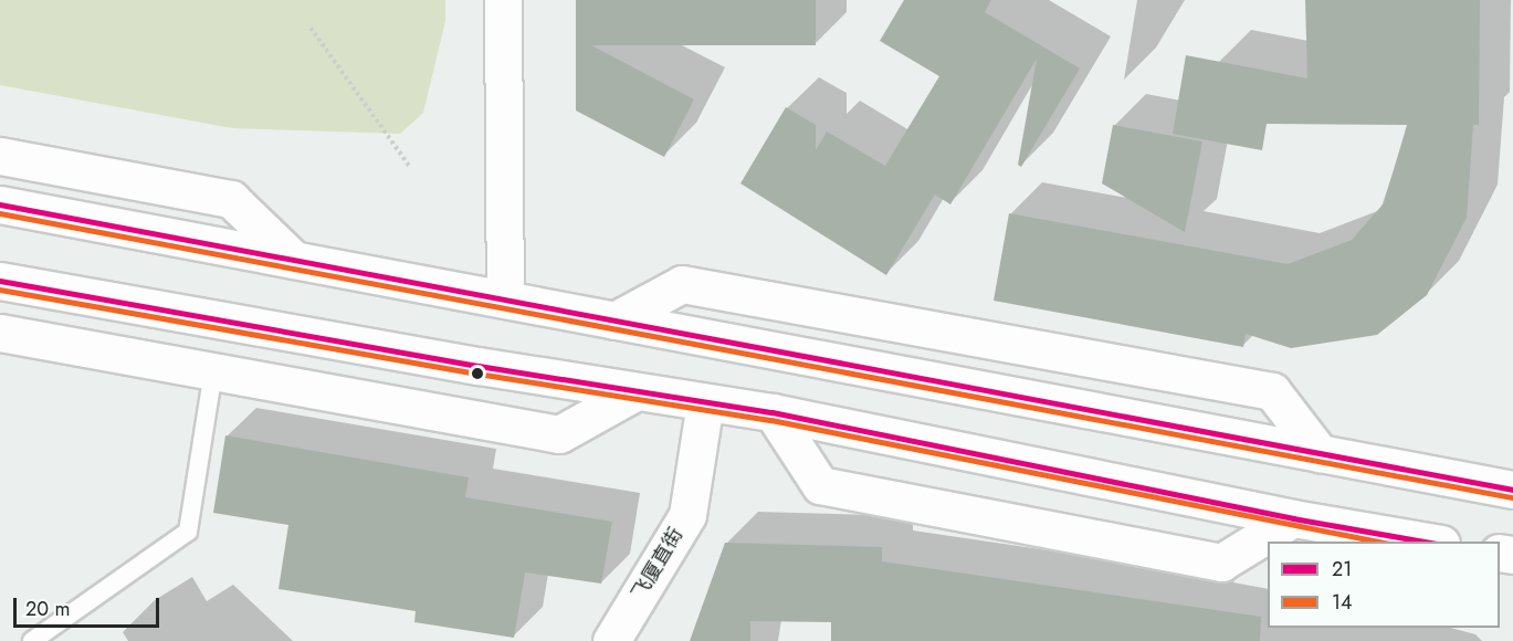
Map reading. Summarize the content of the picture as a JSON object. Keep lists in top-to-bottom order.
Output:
{
  "streets": {
    "main road": ["飞厦直街"]
  },
  "lines": ["transit line 21", "transit line 14"],
  "legend": ["21", "14"],
  "scale_bar": "20 m"
}
